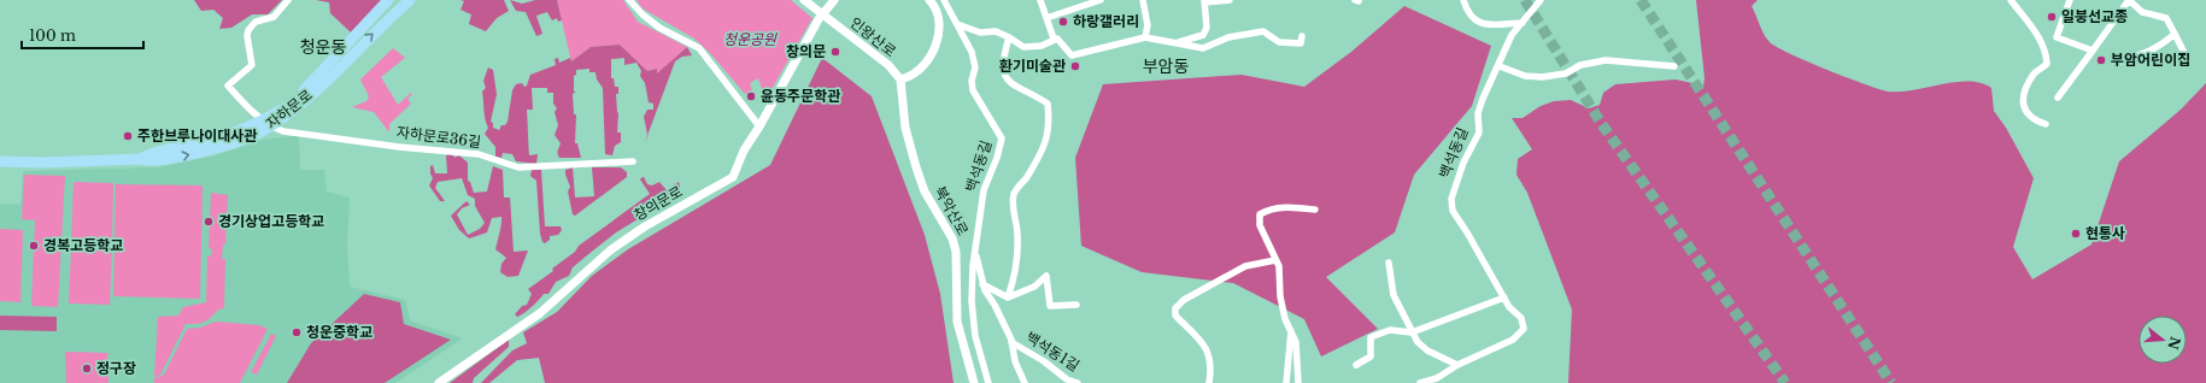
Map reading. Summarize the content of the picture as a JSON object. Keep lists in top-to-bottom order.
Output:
{
  "streets": {
    "main road": ["자하문로"],
    "street": [
      "인왕산로",
      "자하문로36길",
      "백석동길",
      "창의문로",
      "북악산로",
      "백석동1길"
    ]
  },
  "crossings": [
    ["인왕산로", "북악산로"],
    ["자하문로", "자하문로36길"],
    ["백석동길", "백석동1길"]
  ],
  "districts": ["청운동", "부암동"],
  "parks": ["청운공원"],
  "places": [
    "일붕선교종",
    "하랑갤러리",
    "창의문",
    "부암어린이집",
    "환기미술관",
    "윤동주문학관",
    "주한브루나이대사관",
    "경기상업고등학교",
    "현통사",
    "경복고등학교",
    "청운중학교",
    "정구장"
  ],
  "scale_bar": "100 m",
  "north": "right"
}
